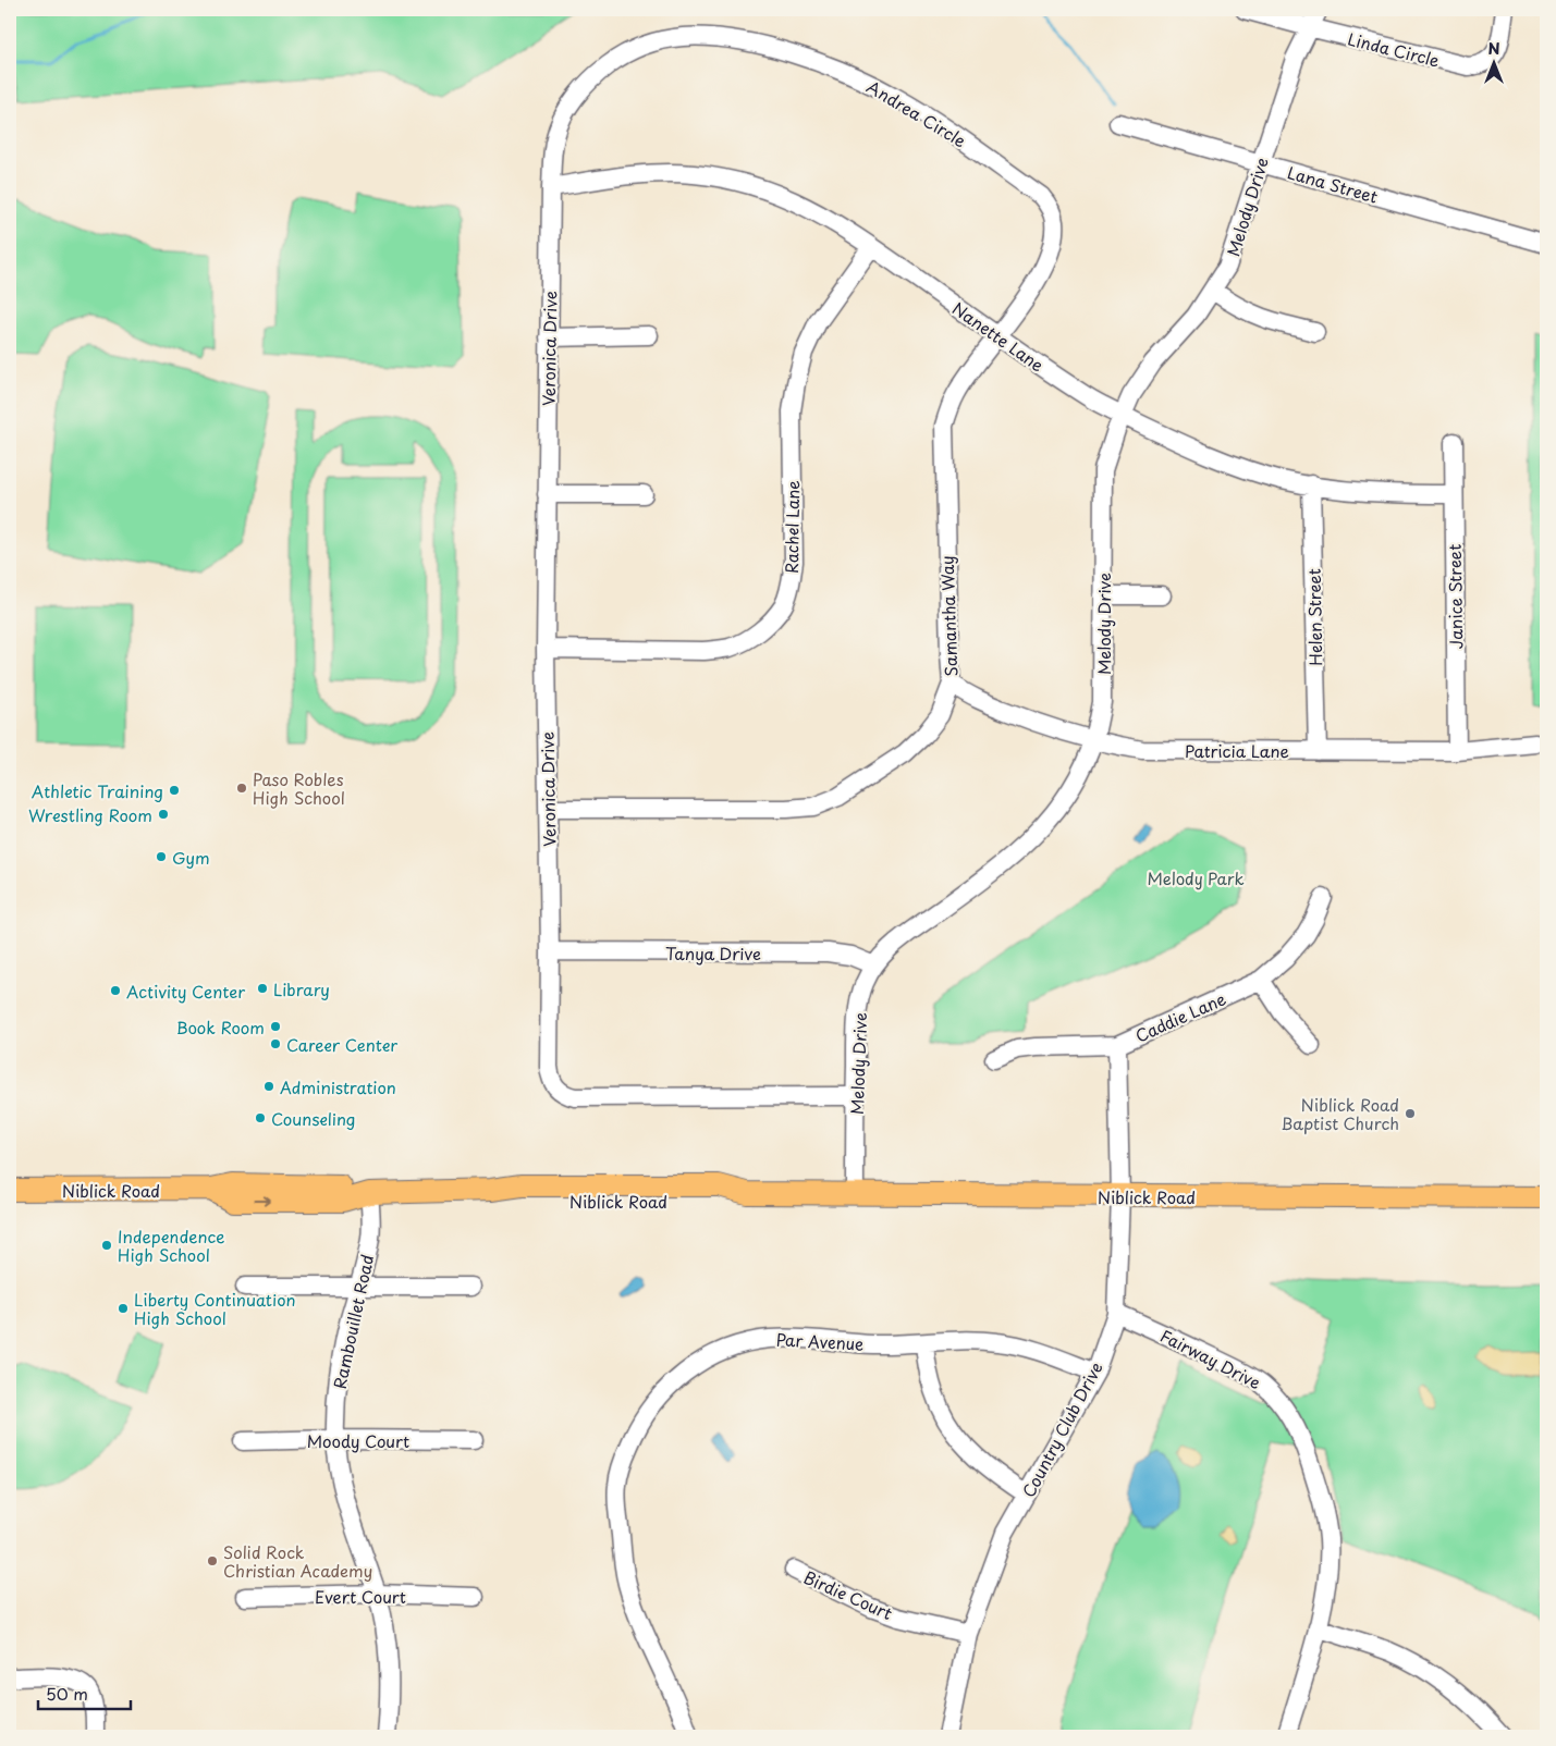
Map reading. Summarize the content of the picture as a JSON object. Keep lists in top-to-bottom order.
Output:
{
  "streets": {
    "main road": ["Niblick Road"],
    "street": [
      "Linda Circle",
      "Andrea Circle",
      "Lana Street",
      "Melody Drive",
      "Nanette Lane",
      "Veronica Drive",
      "Rachel Lane",
      "Janice Street",
      "Samantha Way",
      "Helen Street",
      "Patricia Lane",
      "Tanya Drive",
      "Caddie Lane",
      "Rambouillet Road",
      "Par Avenue",
      "Fairway Drive",
      "Country Club Drive",
      "Moody Court",
      "Birdie Court",
      "Evert Court"
    ]
  },
  "crossings": [
    ["Linda Circle", "Melody Drive"],
    ["Andrea Circle", "Nanette Lane"],
    ["Andrea Circle", "Veronica Drive"],
    ["Andrea Circle", "Samantha Way"],
    ["Lana Street", "Melody Drive"],
    ["Melody Drive", "Nanette Lane"],
    ["Melody Drive", "Veronica Drive"],
    ["Melody Drive", "Patricia Lane"],
    ["Melody Drive", "Tanya Drive"],
    ["Melody Drive", "Niblick Road"],
    ["Nanette Lane", "Veronica Drive"],
    ["Nanette Lane", "Rachel Lane"],
    ["Nanette Lane", "Janice Street"],
    ["Nanette Lane", "Samantha Way"],
    ["Nanette Lane", "Helen Street"],
    ["Veronica Drive", "Rachel Lane"],
    ["Veronica Drive", "Samantha Way"],
    ["Veronica Drive", "Tanya Drive"],
    ["Janice Street", "Patricia Lane"],
    ["Samantha Way", "Patricia Lane"],
    ["Helen Street", "Patricia Lane"],
    ["Caddie Lane", "Country Club Drive"],
    ["Niblick Road", "Rambouillet Road"],
    ["Niblick Road", "Country Club Drive"],
    ["Rambouillet Road", "Moody Court"],
    ["Rambouillet Road", "Evert Court"],
    ["Par Avenue", "Country Club Drive"],
    ["Fairway Drive", "Country Club Drive"],
    ["Country Club Drive", "Birdie Court"]
  ],
  "parks": ["Melody Park"],
  "places": [
    "Paso Robles High School",
    "Athletic Training",
    "Wrestling Room",
    "Gym",
    "Library",
    "Activity Center",
    "Book Room",
    "Career Center",
    "Administration",
    "Niblick Road Baptist Church",
    "Counseling",
    "Independence High School",
    "Liberty Continuation High School",
    "Solid Rock Christian Academy"
  ],
  "scale_bar": "50 m",
  "north": "top"
}
